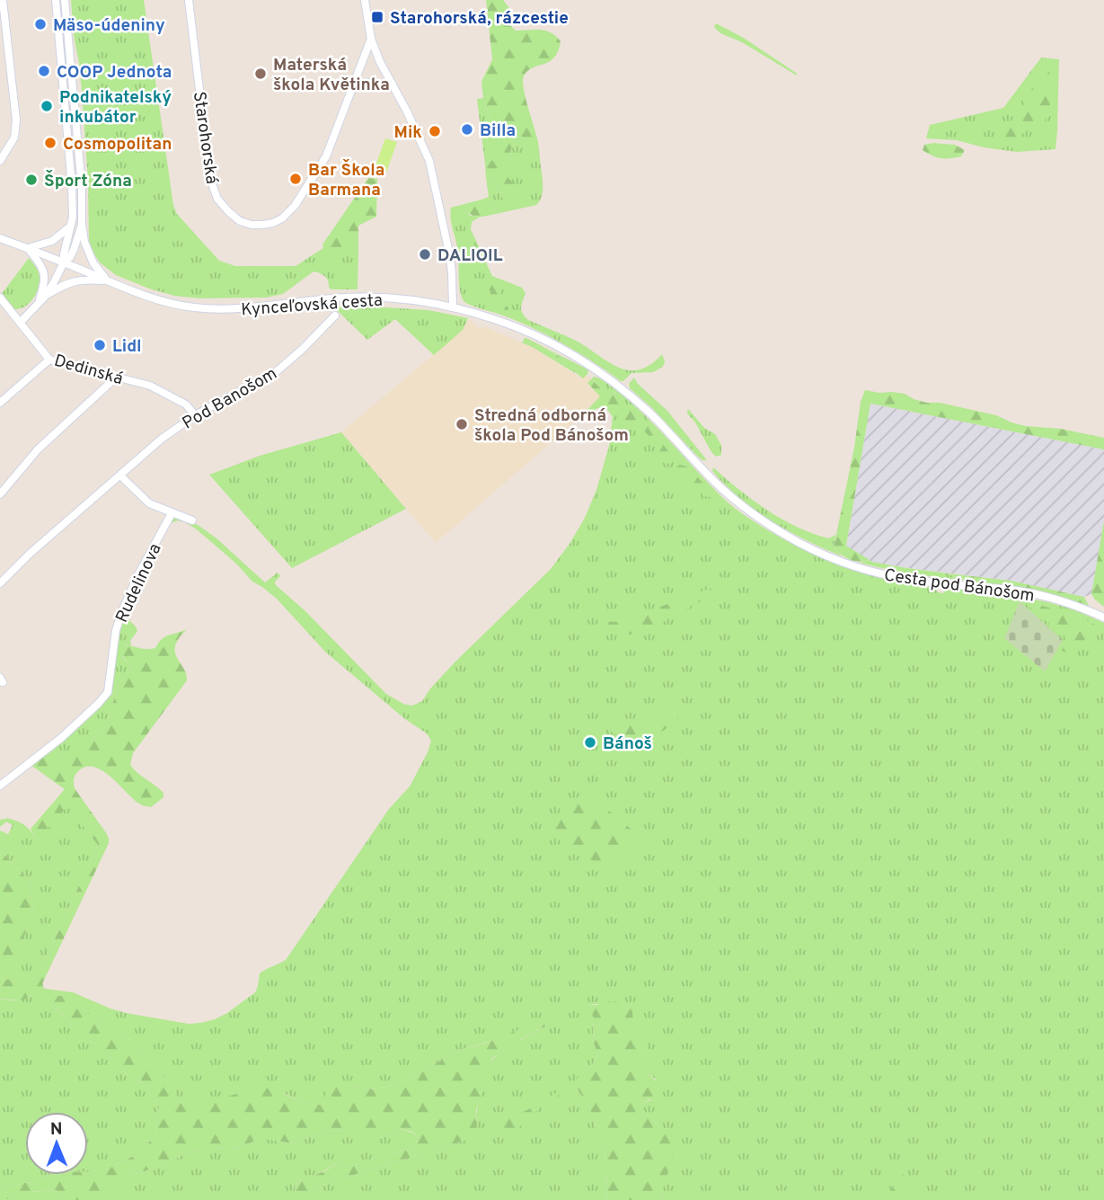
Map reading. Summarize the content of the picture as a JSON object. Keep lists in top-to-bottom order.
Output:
{
  "streets": {
    "street": [
      "Starohorská",
      "Kynceľovská cesta",
      "Dedinská",
      "Pod Banošom",
      "Rudelinova",
      "Cesta pod Bánošom"
    ]
  },
  "crossings": [
    ["Kynceľovská cesta", "Cesta pod Bánošom"],
    ["Dedinská", "Pod Banošom"]
  ],
  "places": {
    "transit": ["Starohorská, rázcestie"],
    "other": [
      "Mäso-údeniny",
      "COOP Jednota",
      "Materská škola Květinka",
      "Podnikatelský inkubátor",
      "Billa",
      "Mik",
      "Cosmopolitan",
      "Bar Škola Barmana",
      "Šport Zóna",
      "DALIOIL",
      "Lidl",
      "Stredná odborná škola Pod Bánošom",
      "Bánoš"
    ]
  },
  "north": "top"
}
